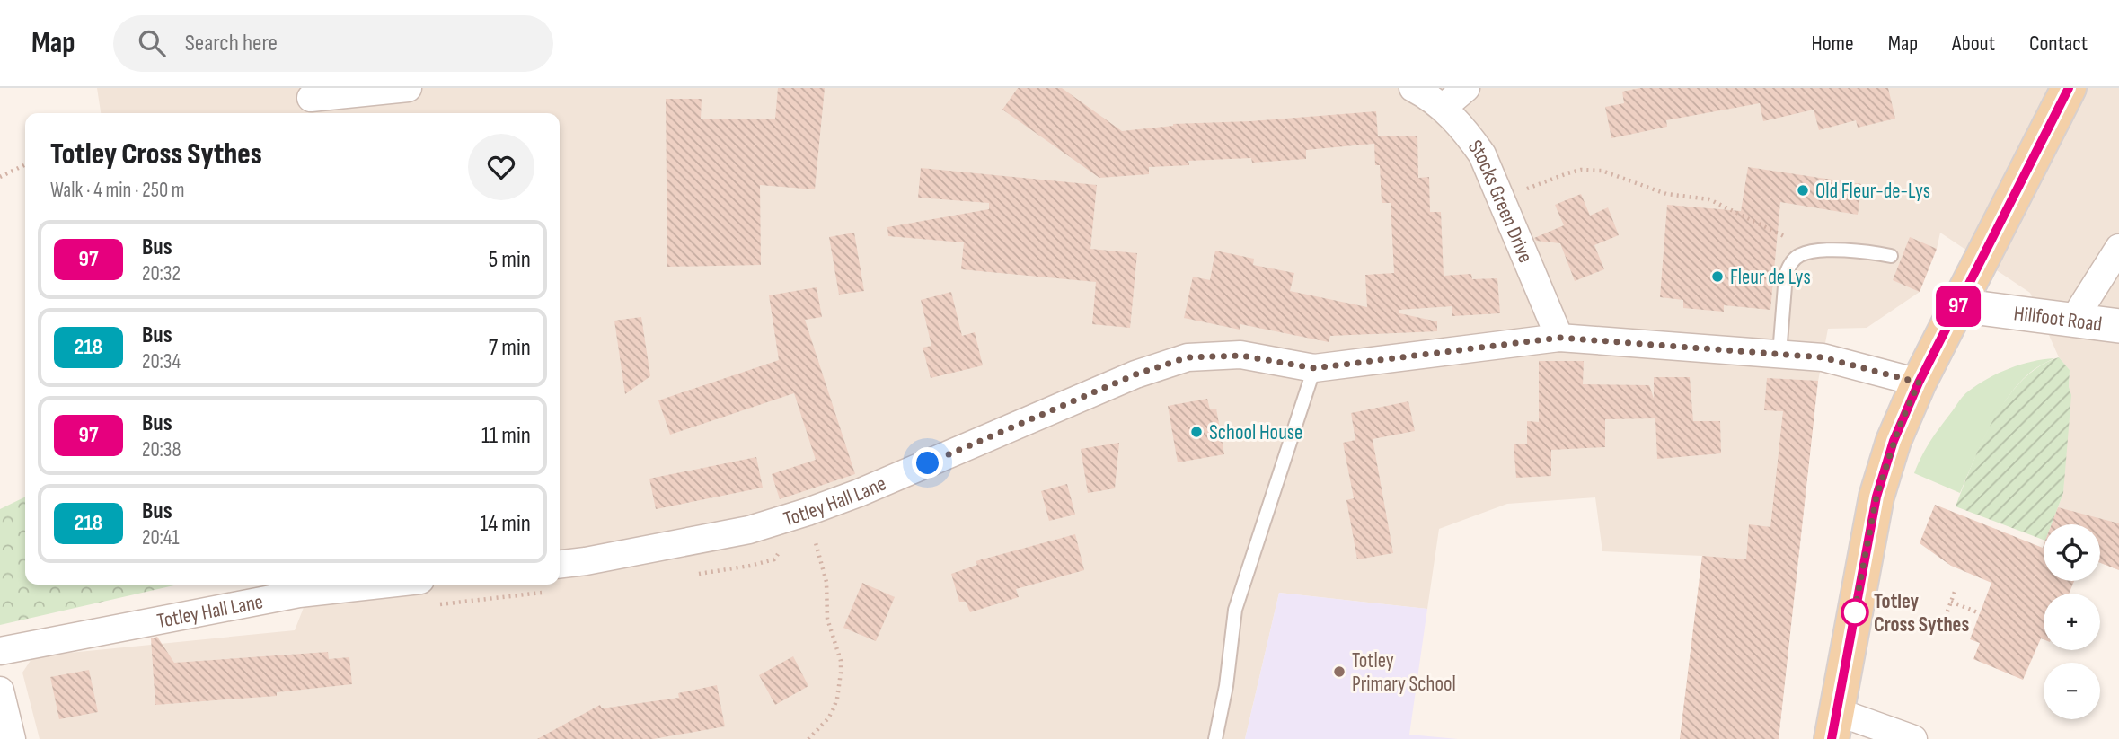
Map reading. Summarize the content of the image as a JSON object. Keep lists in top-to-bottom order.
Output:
{
  "streets": {
    "street": ["Stocks Green Drive", "Hillfoot Road", "Totley Hall Lane"]
  },
  "crossings": [
    ["Stocks Green Drive", "Totley Hall Lane"]
  ],
  "places": [
    "Old Fleur-de-Lys",
    "Fleur de Lys",
    "School House",
    "Totley Cross Sythes",
    "Totley Primary School"
  ],
  "lines": ["bus line 97"],
  "page": {
    "header": "Map",
    "search": "Search here",
    "nav": [
      "Home",
      "Map",
      "About",
      "Contact"
    ],
    "on_map": "97",
    "heading": ["Totley Cross Sythes", "Walk · 4 min · 250 m"],
    "list": [
      {
        "mark": "97",
        "name": "Bus",
        "note": "20:32",
        "value": "5 min"
      },
      {
        "mark": "218",
        "name": "Bus",
        "note": "20:34",
        "value": "7 min"
      },
      {
        "mark": "97",
        "name": "Bus",
        "note": "20:38",
        "value": "11 min"
      },
      {
        "mark": "218",
        "name": "Bus",
        "note": "20:41",
        "value": "14 min"
      }
    ],
    "map_buttons": ["+", "−"]
  }
}
